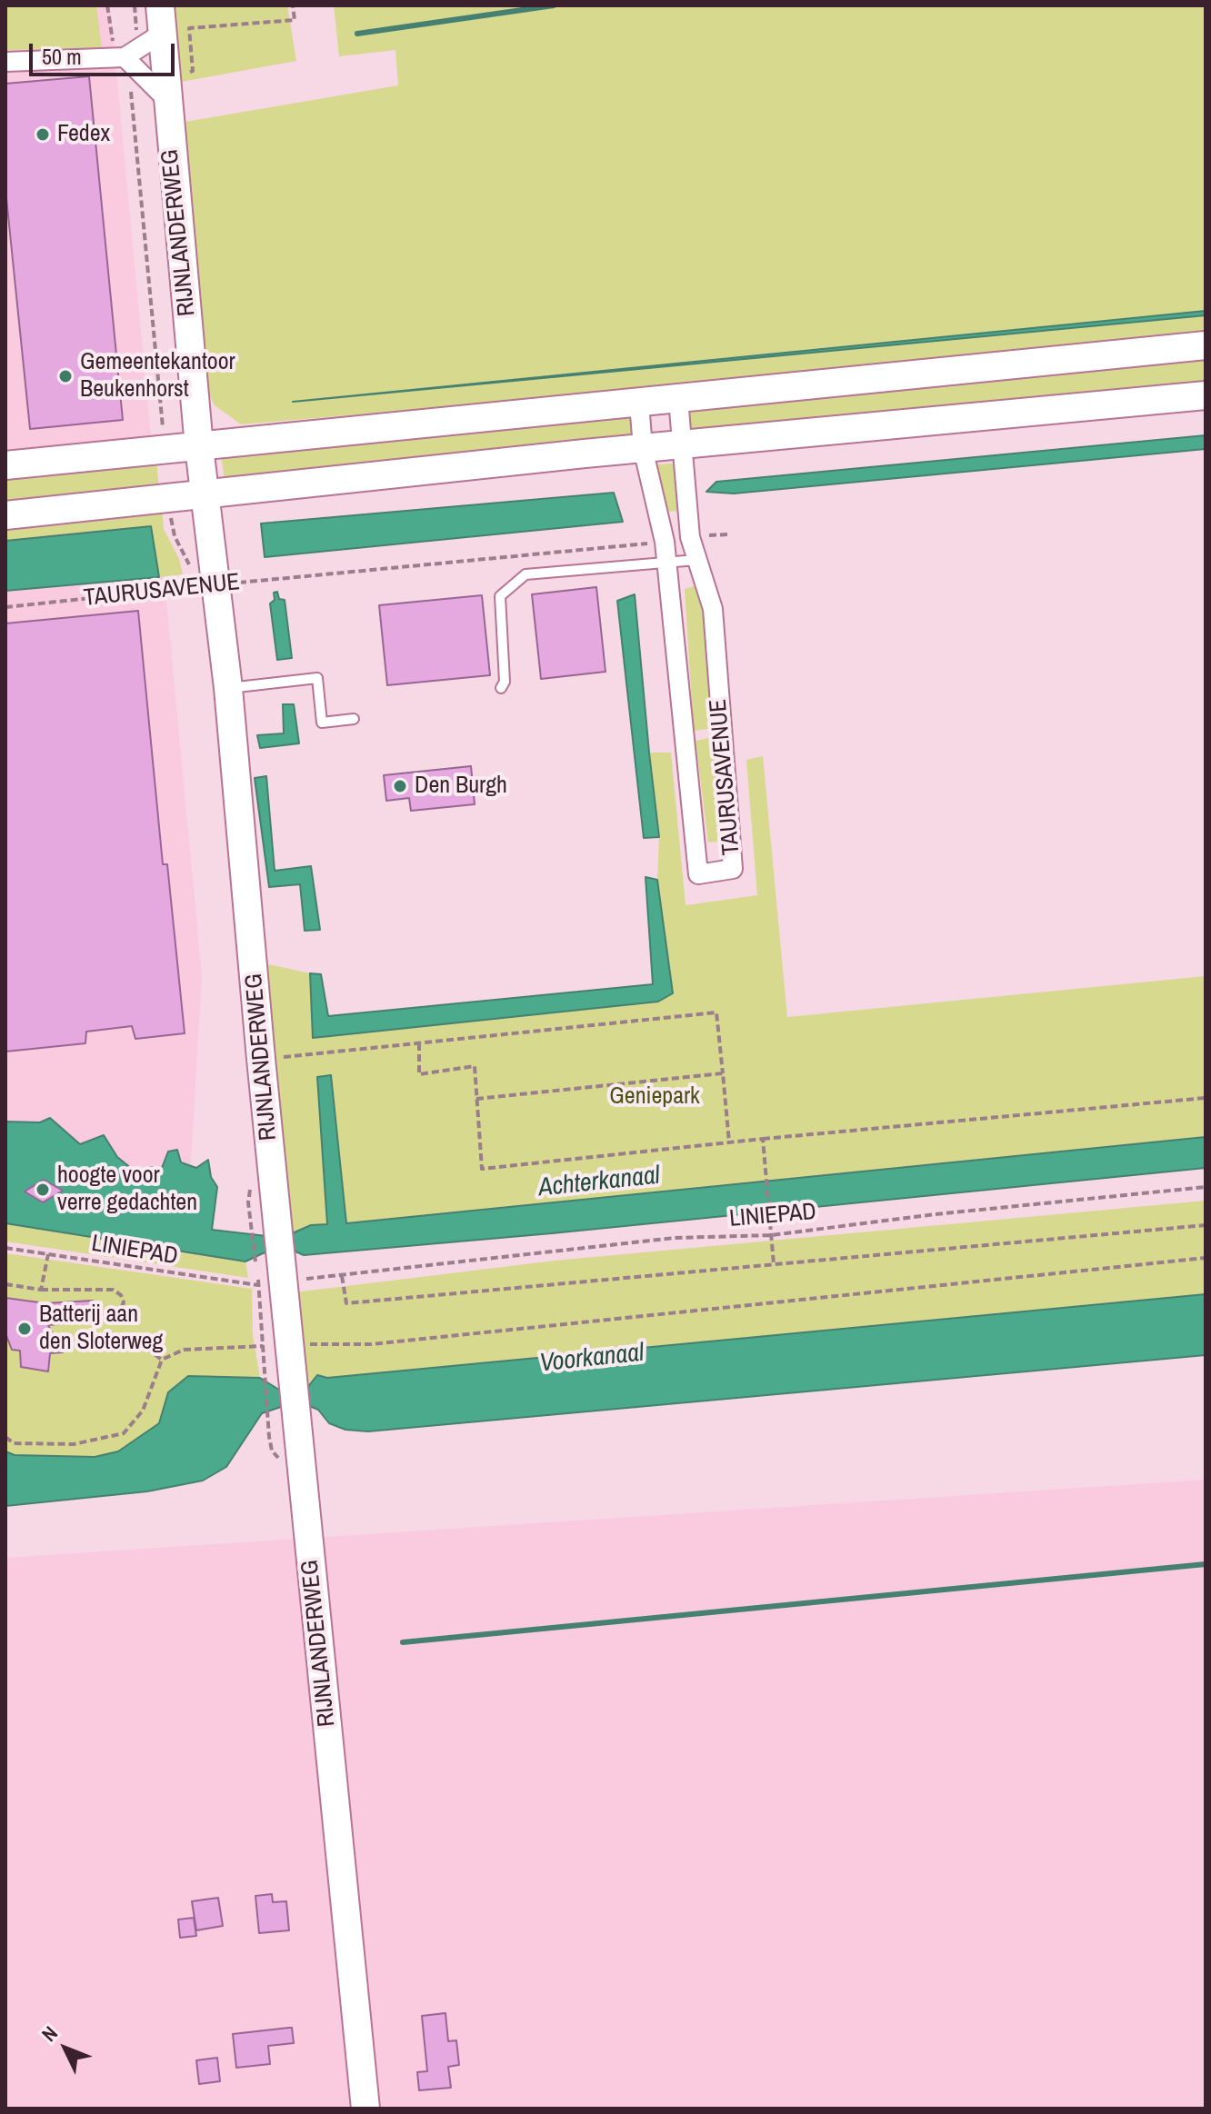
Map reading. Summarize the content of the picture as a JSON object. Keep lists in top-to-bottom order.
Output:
{
  "streets": {
    "main road": ["RIJNLANDERWEG"],
    "street": ["TAURUSAVENUE"],
    "path": ["LINIEPAD"]
  },
  "crossings": [
    ["RIJNLANDERWEG", "TAURUSAVENUE"]
  ],
  "water": ["Achterkanaal", "Voorkanaal"],
  "parks": ["Geniepark"],
  "places": [
    "Fedex",
    "Gemeentekantoor Beukenhorst",
    "Den Burgh",
    "hoogte voor verre gedachten",
    "Batterij aan den Sloterweg"
  ],
  "scale_bar": "50 m",
  "north": "top left"
}
